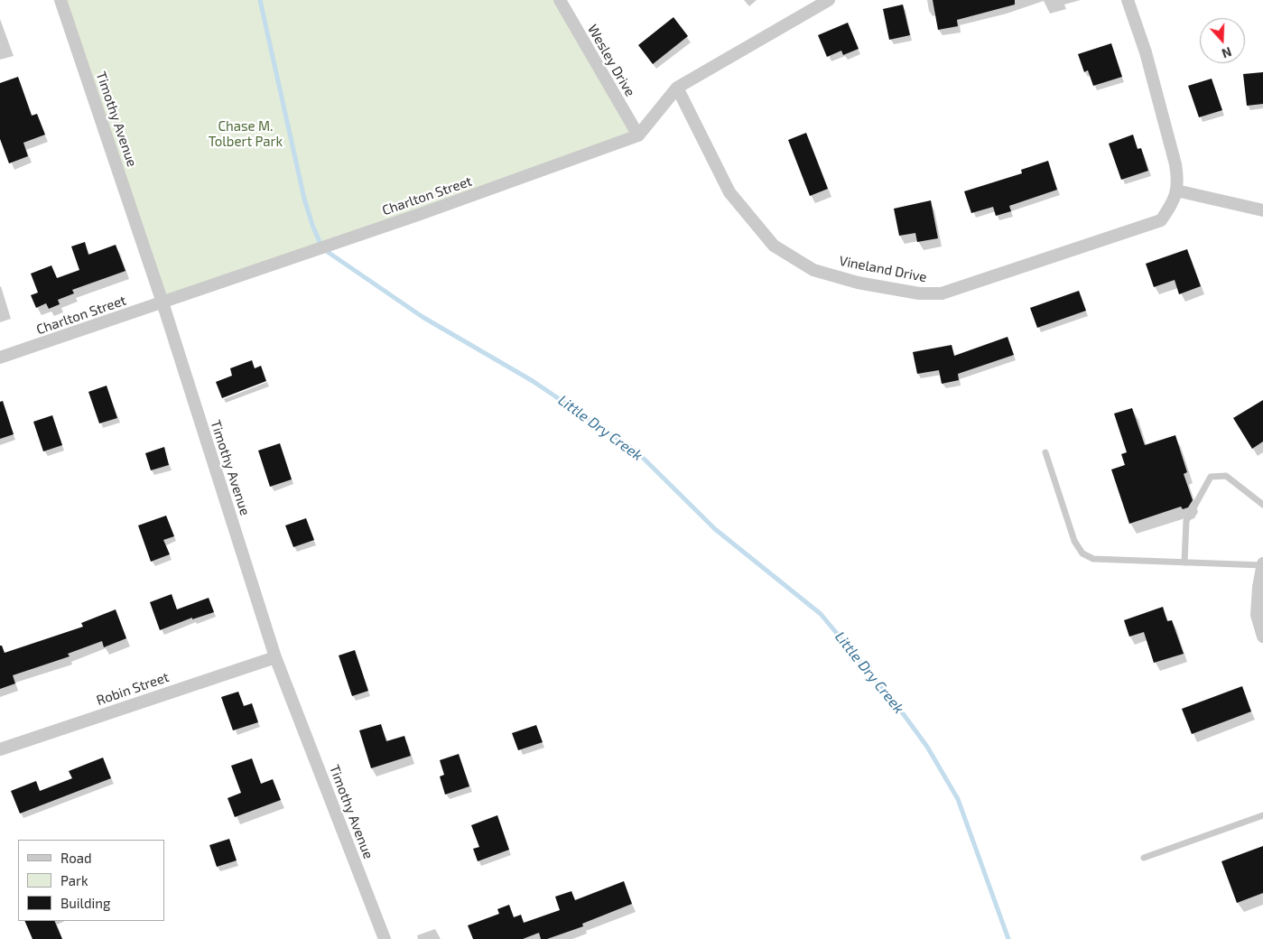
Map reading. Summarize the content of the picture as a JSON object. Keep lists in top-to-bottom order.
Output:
{
  "streets": {
    "street": [
      "Wesley Drive",
      "Timothy Avenue",
      "Charlton Street",
      "Vineland Drive",
      "Robin Street"
    ]
  },
  "crossings": [
    ["Wesley Drive", "Charlton Street"],
    ["Timothy Avenue", "Charlton Street"],
    ["Timothy Avenue", "Robin Street"]
  ],
  "water": ["Little Dry Creek"],
  "parks": ["Chase M. Tolbert Park"],
  "legend": ["Road", "Park", "Building"],
  "north": "bottom"
}
